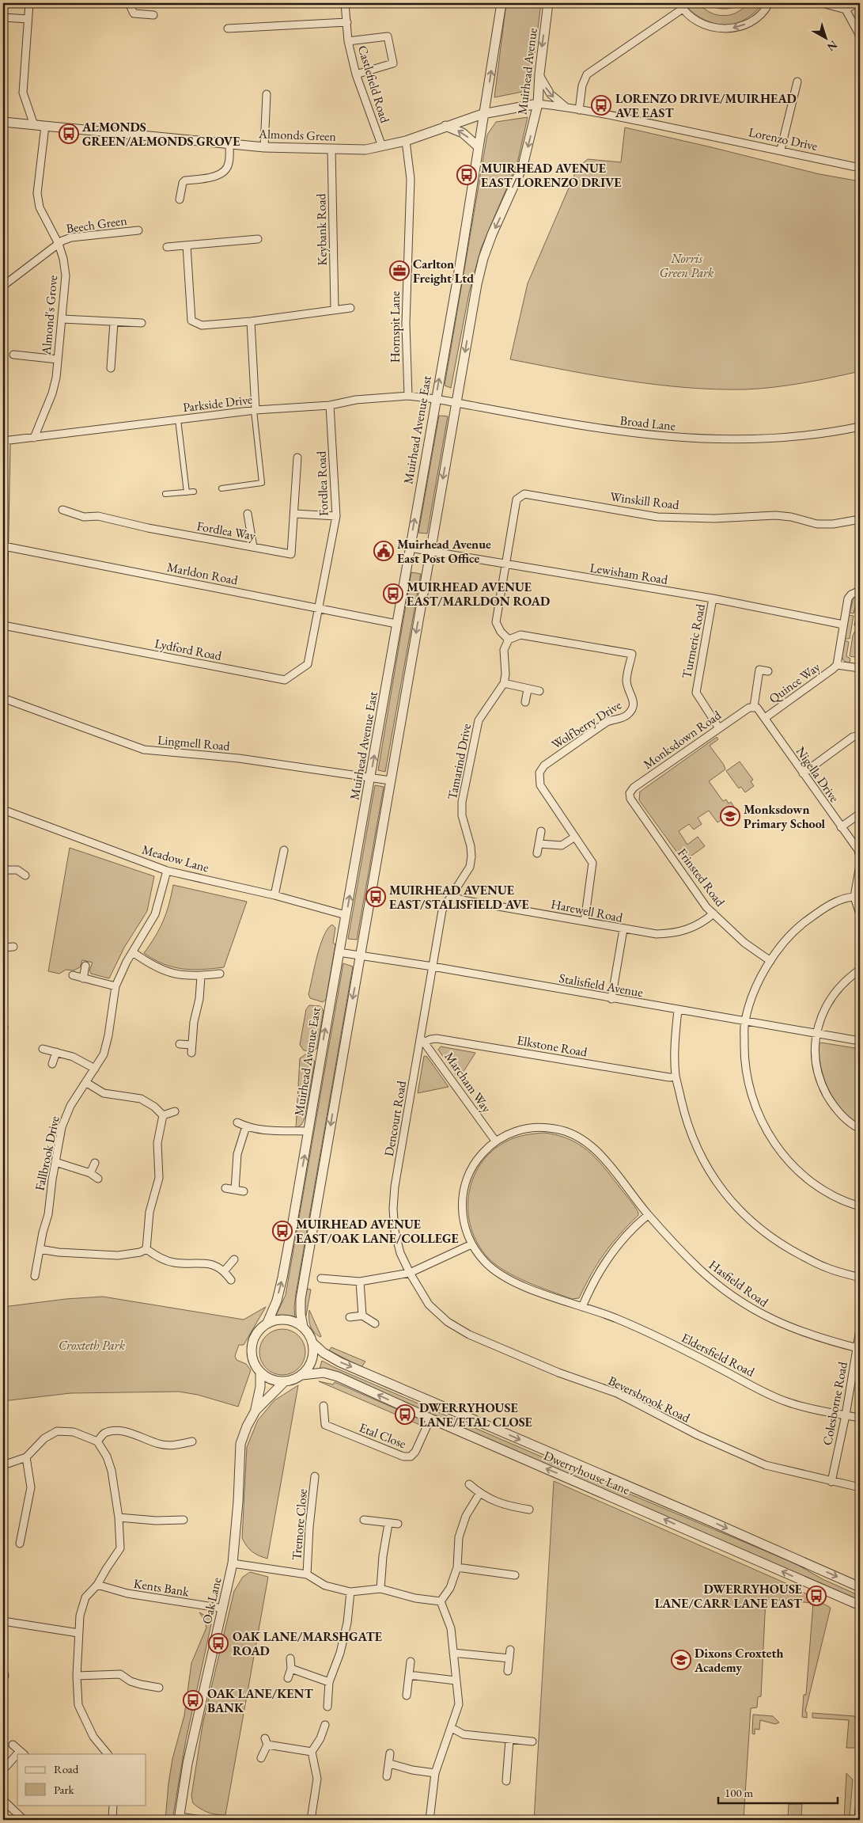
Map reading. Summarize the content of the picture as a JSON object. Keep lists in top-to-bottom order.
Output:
{
  "streets": {
    "street": [
      "Muirhead Avenue",
      "Castlefield Road",
      "Almonds Green",
      "Lorenzo Drive",
      "Beech Green",
      "Keybank Road",
      "Almond's Grove",
      "Hornspit Lane",
      "Parkside Drive",
      "Broad Lane",
      "Muirhead Avenue East",
      "Fordlea Road",
      "Winskill Road",
      "Fordlea Way",
      "Marldon Road",
      "Lewisham Road",
      "Turmeric Road",
      "Lydford Road",
      "Quince Way",
      "Wolfberry Drive",
      "Monksdown Road",
      "Lingmell Road",
      "Tamarind Drive",
      "Nigella Drive",
      "Meadow Lane",
      "Frinsted Road",
      "Harewell Road",
      "Stalisfield Avenue",
      "Elkstone Road",
      "Marcham Way",
      "Dencourt Road",
      "Fallbrook Drive",
      "Hasfield Road",
      "Eldersfield Road",
      "Beversbrook Road",
      "Colesborne Road",
      "Etal Close",
      "Dwerryhouse Lane",
      "Tremore Close",
      "Kents Bank",
      "Oak Lane"
    ]
  },
  "crossings": [
    ["Muirhead Avenue", "Almonds Green"],
    ["Muirhead Avenue", "Lorenzo Drive"],
    ["Muirhead Avenue", "Broad Lane"],
    ["Castlefield Road", "Almonds Green"],
    ["Almonds Green", "Lorenzo Drive"],
    ["Almonds Green", "Keybank Road"],
    ["Almonds Green", "Almond's Grove"],
    ["Almonds Green", "Hornspit Lane"],
    ["Beech Green", "Almond's Grove"],
    ["Almond's Grove", "Parkside Drive"],
    ["Hornspit Lane", "Parkside Drive"],
    ["Parkside Drive", "Broad Lane"],
    ["Parkside Drive", "Muirhead Avenue East"],
    ["Parkside Drive", "Fordlea Road"],
    ["Broad Lane", "Muirhead Avenue East"],
    ["Muirhead Avenue East", "Marldon Road"],
    ["Muirhead Avenue East", "Lewisham Road"],
    ["Muirhead Avenue East", "Lingmell Road"],
    ["Muirhead Avenue East", "Meadow Lane"],
    ["Muirhead Avenue East", "Stalisfield Avenue"],
    ["Muirhead Avenue East", "Dwerryhouse Lane"],
    ["Muirhead Avenue East", "Oak Lane"],
    ["Fordlea Road", "Marldon Road"],
    ["Fordlea Road", "Lydford Road"],
    ["Winskill Road", "Lewisham Road"],
    ["Marldon Road", "Lydford Road"],
    ["Lewisham Road", "Turmeric Road"],
    ["Turmeric Road", "Monksdown Road"],
    ["Quince Way", "Nigella Drive"],
    ["Wolfberry Drive", "Harewell Road"],
    ["Monksdown Road", "Nigella Drive"],
    ["Monksdown Road", "Frinsted Road"],
    ["Tamarind Drive", "Harewell Road"],
    ["Tamarind Drive", "Stalisfield Avenue"],
    ["Tamarind Drive", "Dencourt Road"],
    ["Meadow Lane", "Fallbrook Drive"],
    ["Frinsted Road", "Harewell Road"],
    ["Stalisfield Avenue", "Dencourt Road"],
    ["Elkstone Road", "Marcham Way"],
    ["Elkstone Road", "Dencourt Road"],
    ["Marcham Way", "Dencourt Road"],
    ["Marcham Way", "Hasfield Road"],
    ["Dencourt Road", "Beversbrook Road"],
    ["Hasfield Road", "Eldersfield Road"],
    ["Hasfield Road", "Colesborne Road"],
    ["Eldersfield Road", "Colesborne Road"],
    ["Beversbrook Road", "Colesborne Road"],
    ["Etal Close", "Dwerryhouse Lane"],
    ["Dwerryhouse Lane", "Oak Lane"],
    ["Kents Bank", "Oak Lane"]
  ],
  "parks": ["Norris Green Park", "Croxteth Park"],
  "places": {
    "bus stop": [
      "LORENZO DRIVE/MUIRHEAD AVE EAST",
      "ALMONDS GREEN/ALMONDS GROVE",
      "MUIRHEAD AVENUE EAST/LORENZO DRIVE",
      "MUIRHEAD AVENUE EAST/MARLDON ROAD",
      "MUIRHEAD AVENUE EAST/STALISFIELD AVE",
      "MUIRHEAD AVENUE EAST/OAK LANE/COLLEGE",
      "DWERRYHOUSE LANE/ETAL CLOSE",
      "DWERRYHOUSE LANE/CARR LANE EAST",
      "OAK LANE/MARSHGATE ROAD",
      "OAK LANE/KENT BANK"
    ],
    "office": ["Carlton Freight Ltd"],
    "public building": ["Muirhead Avenue East Post Office"],
    "school or university": ["Monksdown Primary School", "Dixons Croxteth Academy"]
  },
  "legend": ["Road", "Park"],
  "scale_bar": "100 m",
  "north": "bottom right"
}
